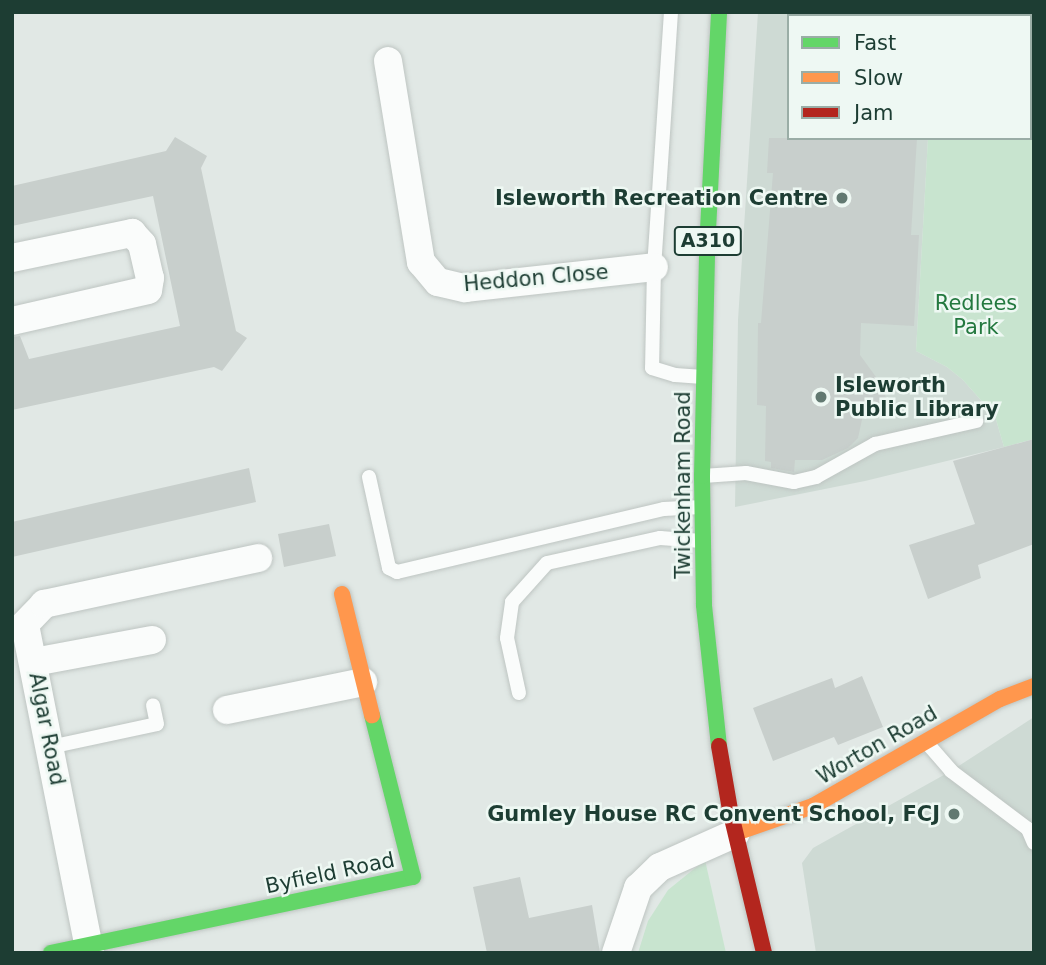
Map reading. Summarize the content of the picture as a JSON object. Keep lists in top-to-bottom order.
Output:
{
  "streets": {
    "street": [
      "A310",
      "Heddon Close",
      "Twickenham Road",
      "Algar Road",
      "Worton Road",
      "Byfield Road"
    ]
  },
  "crossings": [
    ["Twickenham Road", "Worton Road"],
    ["Algar Road", "Byfield Road"]
  ],
  "parks": ["Redlees Park"],
  "places": ["Isleworth Recreation Centre", "Isleworth Public Library", "Gumley House RC Convent School, FCJ"],
  "legend": ["Fast", "Slow", "Jam"]
}
